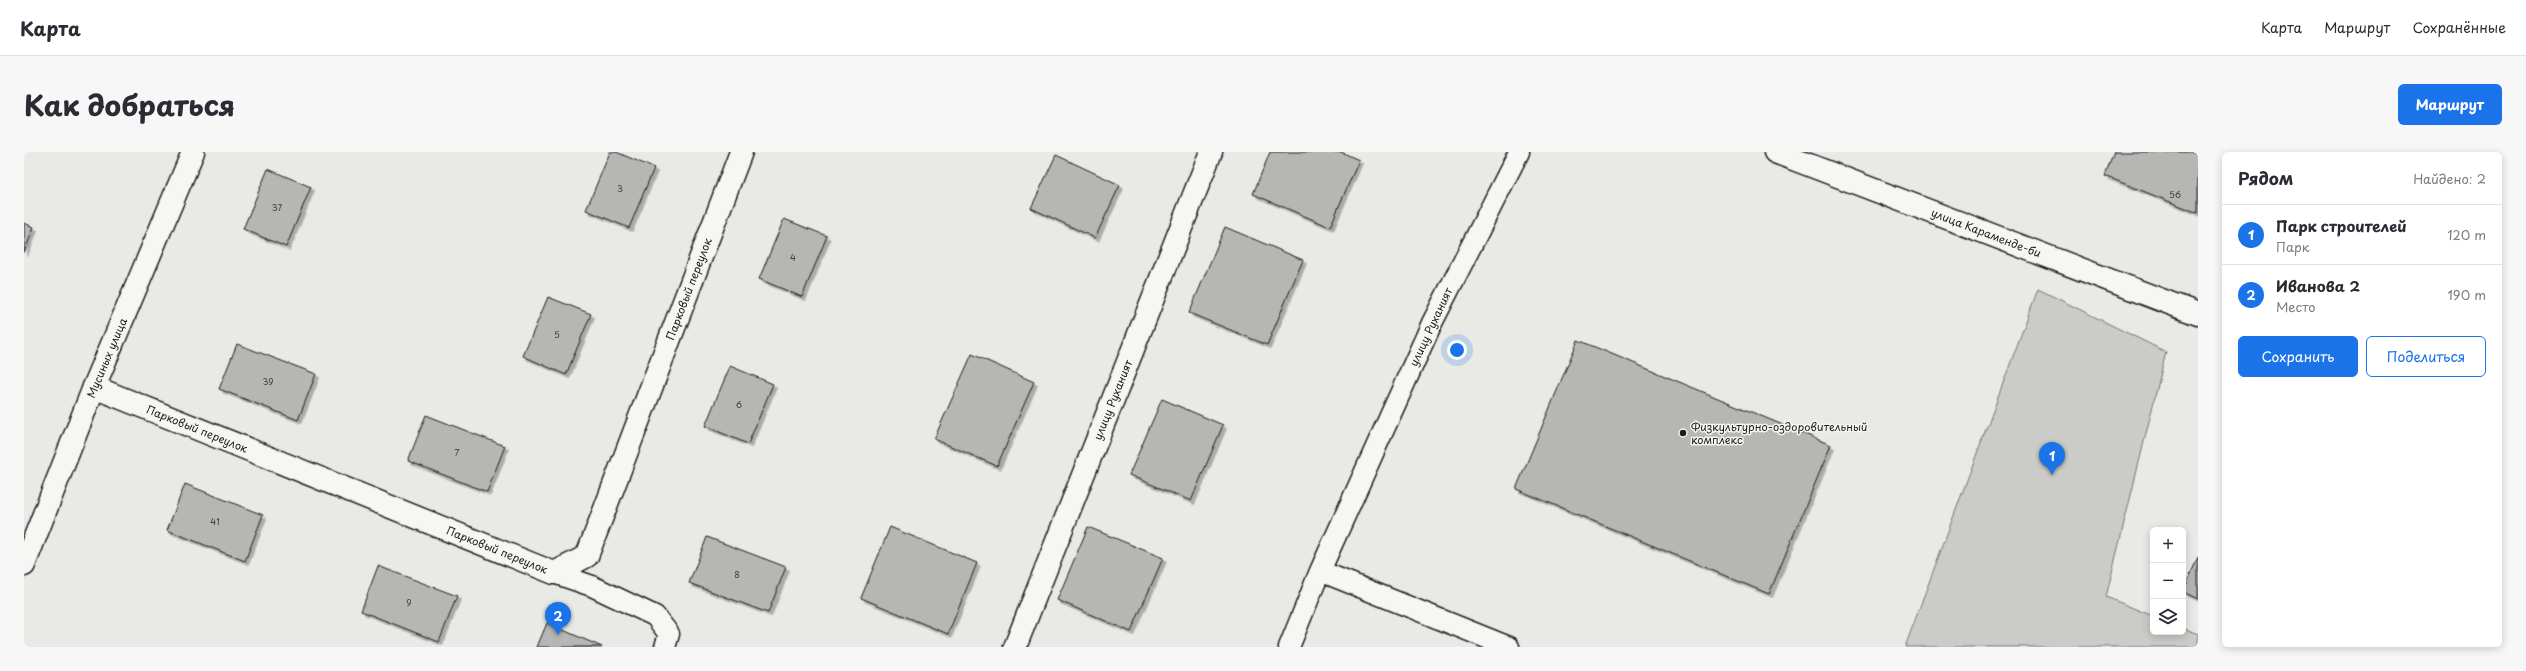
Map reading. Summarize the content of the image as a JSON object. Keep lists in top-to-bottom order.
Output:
{
  "streets": {
    "street": [
      "улица Караменде-би",
      "Парковый переулок",
      "улицу Руханият",
      "Мусиных улица"
    ]
  },
  "crossings": [
    ["Парковый переулок", "Мусиных улица"]
  ],
  "places": ["Физкультурно-оздоровительный комплекс"],
  "house_numbers": [
    "3",
    "56",
    "37",
    "4",
    "5",
    "39",
    "6",
    "7",
    "41",
    "8",
    "9"
  ],
  "page": {
    "header": "Карта",
    "nav": ["Карта", "Маршрут", "Сохранённые"],
    "title": "Как добраться",
    "buttons": [
      "Маршрут",
      ["Сохранить", "Поделиться"]
    ],
    "heading": ["Рядом", "Найдено: 2"],
    "list": [
      {
        "mark": "1",
        "name": "Парк строителей",
        "note": "Парк",
        "value": "120 m"
      },
      {
        "mark": "2",
        "name": "Иванова 2",
        "note": "Место",
        "value": "190 m"
      }
    ],
    "pins": ["1", "2"],
    "map_buttons": ["+", "−"]
  }
}
